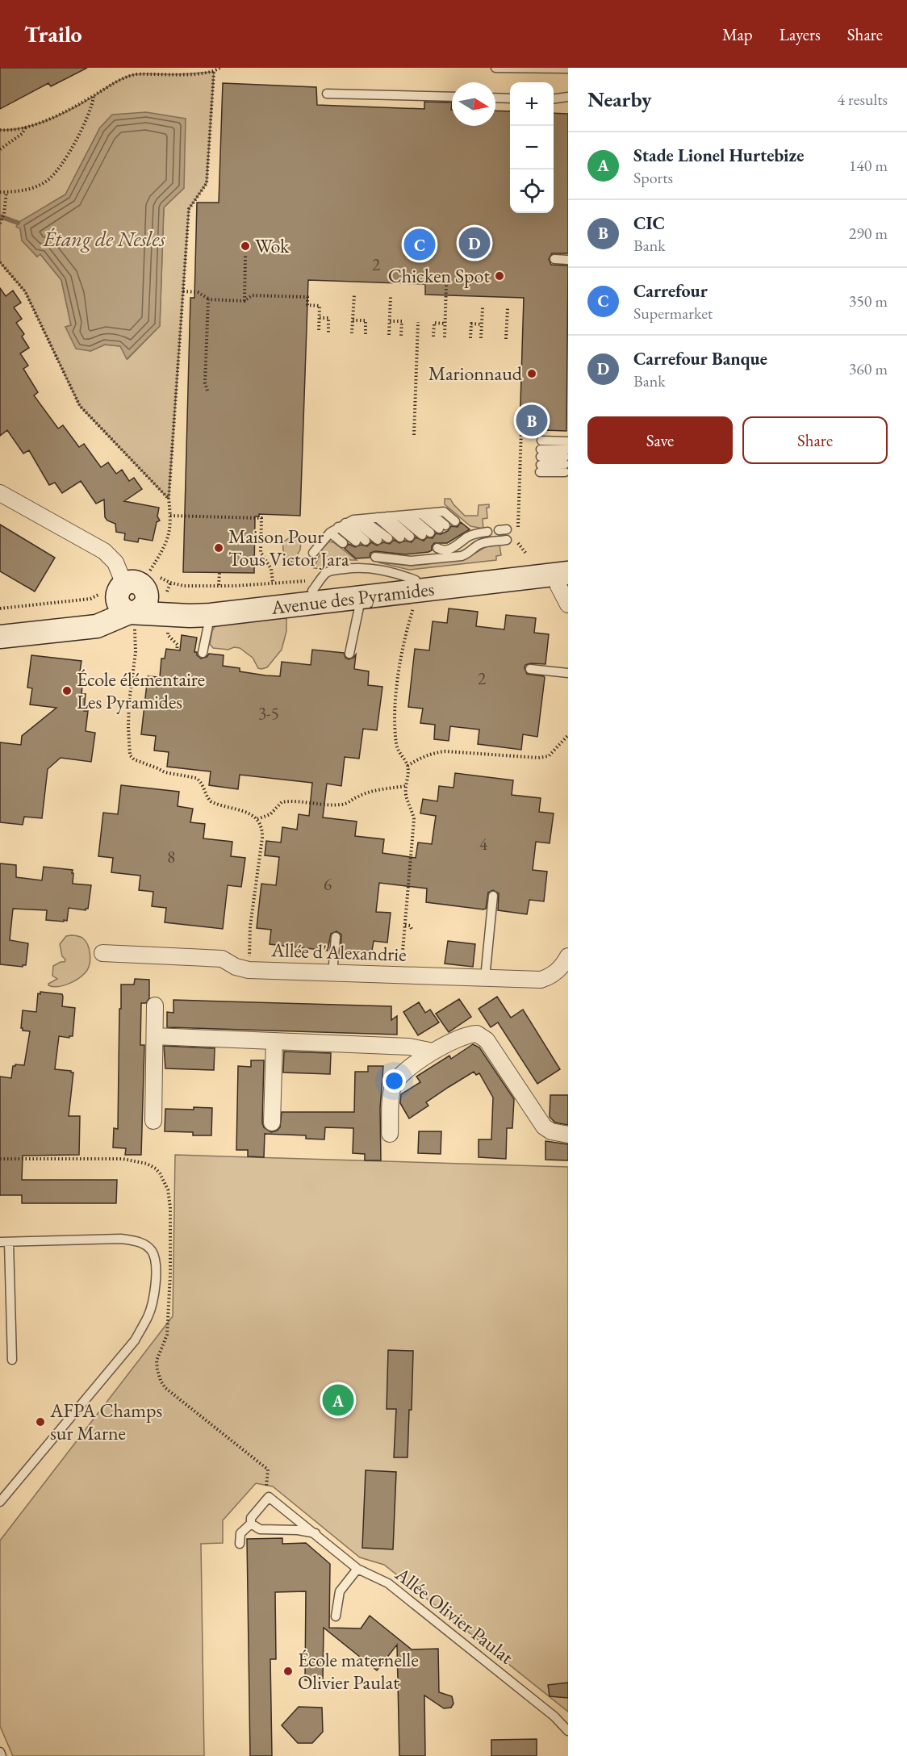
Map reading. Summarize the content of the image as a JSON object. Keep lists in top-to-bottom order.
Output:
{
  "streets": {
    "main road": ["Avenue des Pyramides"],
    "street": ["Allée d'Alexandrie"],
    "lane": ["Allée Olivier Paulat"]
  },
  "water": ["Étang de Nesles"],
  "places": [
    "Wok",
    "Chicken Spot",
    "Marionnaud",
    "Maison Pour Tous Victor Jara",
    "École élémentaire Les Pyramides",
    "AFPA Champs sur Marne",
    "École maternelle Olivier Paulat"
  ],
  "house_numbers": [
    "2",
    "2",
    "3-5",
    "4",
    "8",
    "6"
  ],
  "north": "right",
  "page": {
    "header": "Trailo",
    "nav": ["Map", "Layers", "Share"],
    "heading": ["Nearby", "4 results"],
    "map_buttons": ["+", "−"],
    "list": [
      {
        "mark": "A",
        "name": "Stade Lionel Hurtebize",
        "note": "Sports",
        "value": "140 m"
      },
      {
        "mark": "B",
        "name": "CIC",
        "note": "Bank",
        "value": "290 m"
      },
      {
        "mark": "C",
        "name": "Carrefour",
        "note": "Supermarket",
        "value": "350 m"
      },
      {
        "mark": "D",
        "name": "Carrefour Banque",
        "note": "Bank",
        "value": "360 m"
      }
    ],
    "pins": [
      "D",
      "C",
      "B",
      "A"
    ],
    "buttons": ["Save", "Share"]
  }
}
